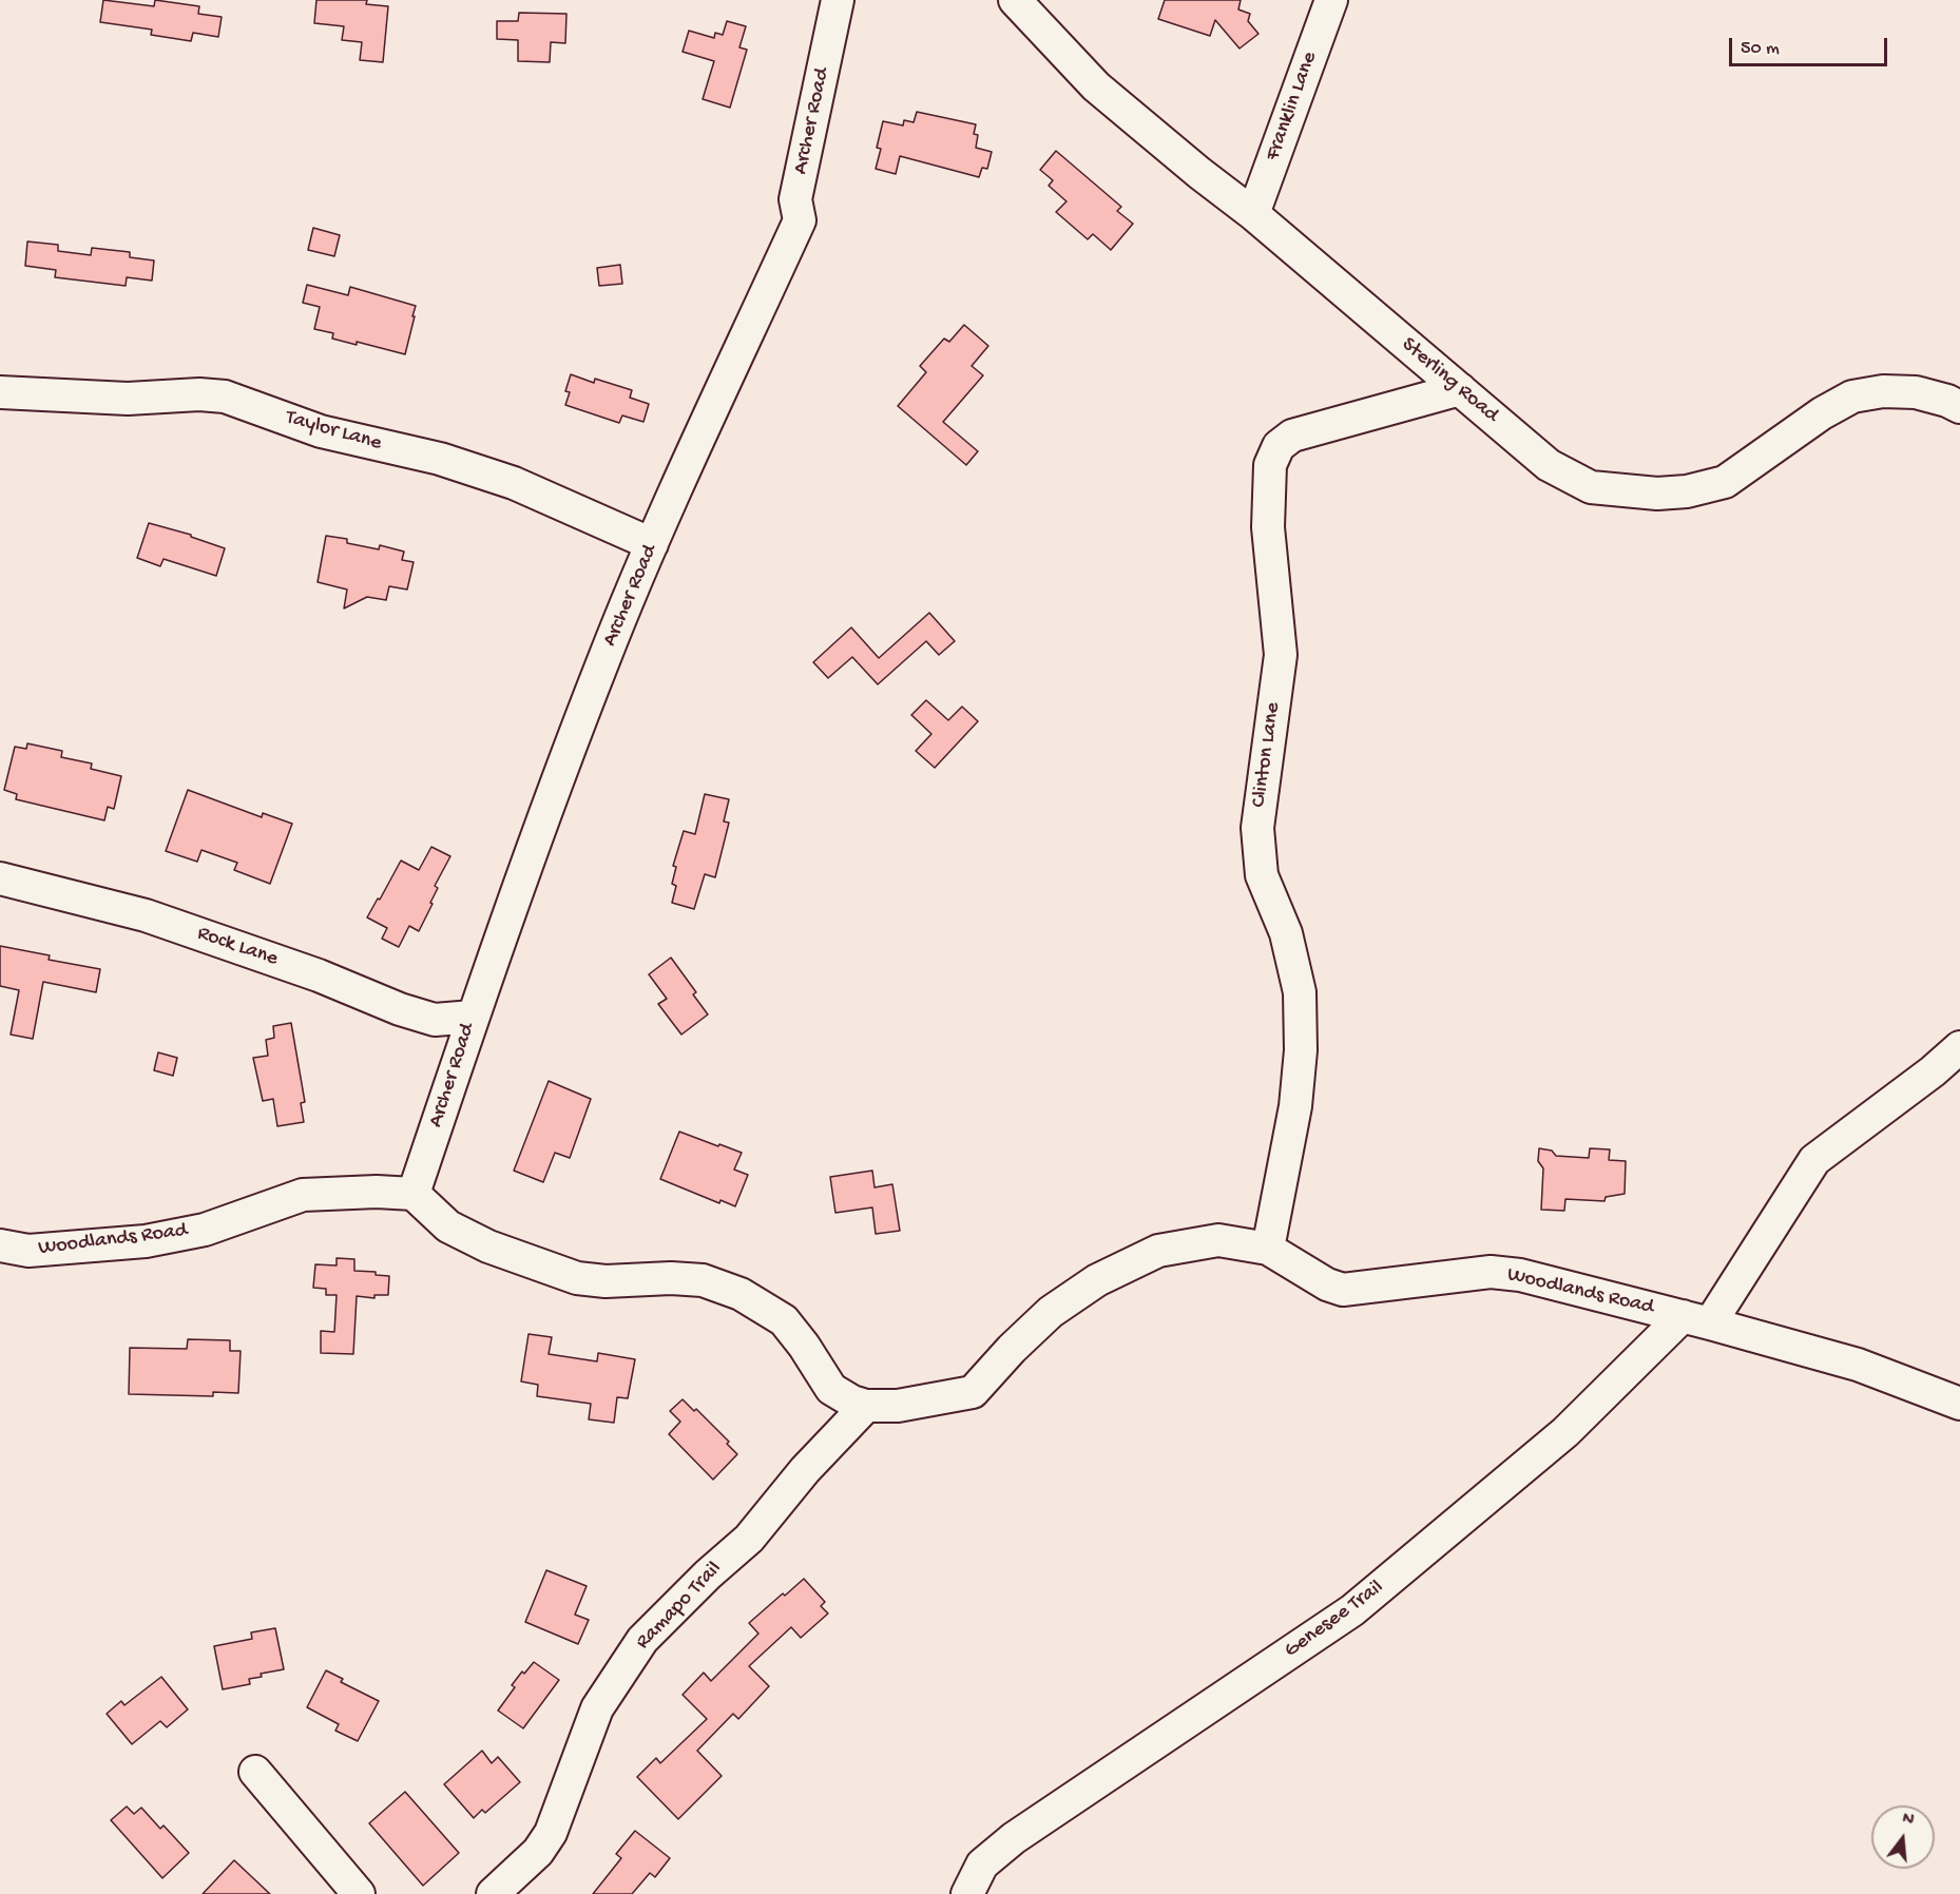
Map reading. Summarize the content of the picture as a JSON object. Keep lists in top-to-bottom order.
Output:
{
  "streets": {
    "street": [
      "Franklin Lane",
      "Archer Road",
      "Sterling Road",
      "Taylor Lane",
      "Clinton Lane",
      "Rock Lane",
      "Woodlands Road",
      "Ramapo Trail",
      "Genesee Trail"
    ]
  },
  "crossings": [
    ["Franklin Lane", "Sterling Road"],
    ["Archer Road", "Taylor Lane"],
    ["Archer Road", "Rock Lane"],
    ["Archer Road", "Woodlands Road"],
    ["Sterling Road", "Clinton Lane"],
    ["Clinton Lane", "Woodlands Road"],
    ["Woodlands Road", "Ramapo Trail"],
    ["Woodlands Road", "Genesee Trail"]
  ],
  "scale_bar": "50 m",
  "north": "top"
}
